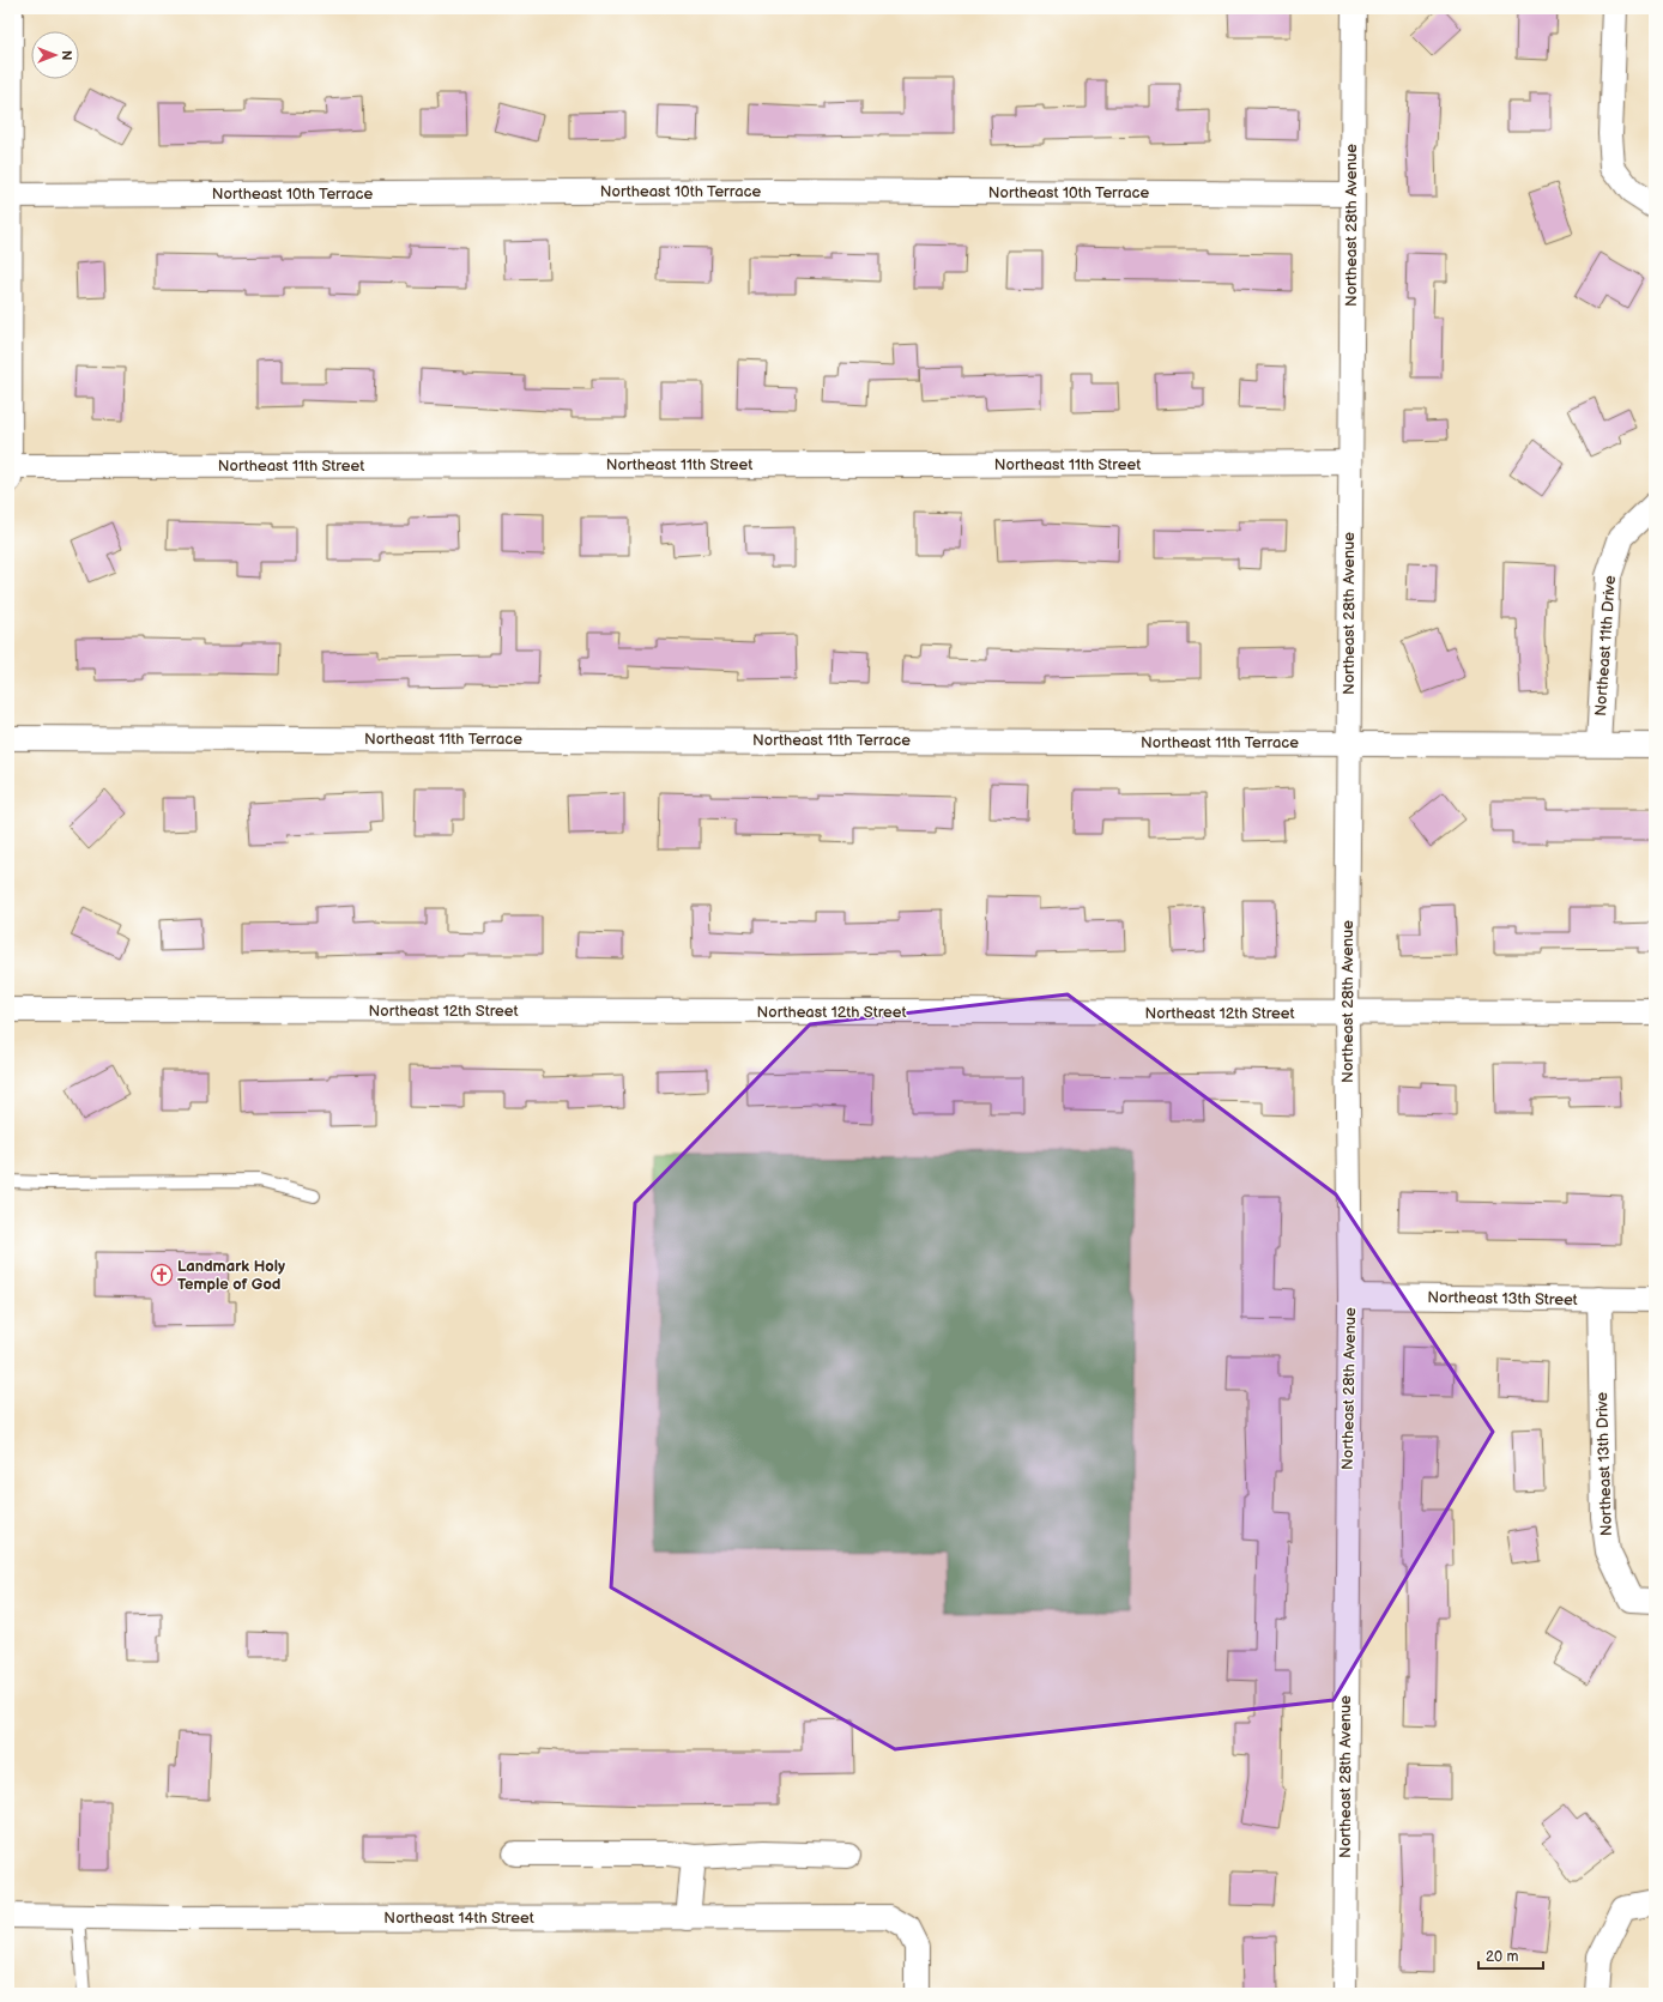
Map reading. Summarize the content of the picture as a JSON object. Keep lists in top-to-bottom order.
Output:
{
  "streets": {
    "street": [
      "Northeast 10th Terrace",
      "Northeast 28th Avenue",
      "Northeast 11th Street",
      "Northeast 11th Drive",
      "Northeast 11th Terrace",
      "Northeast 12th Street",
      "Northeast 13th Street",
      "Northeast 13th Drive",
      "Northeast 14th Street"
    ]
  },
  "crossings": [
    ["Northeast 10th Terrace", "Northeast 28th Avenue"],
    ["Northeast 28th Avenue", "Northeast 11th Street"],
    ["Northeast 28th Avenue", "Northeast 11th Terrace"],
    ["Northeast 28th Avenue", "Northeast 12th Street"],
    ["Northeast 28th Avenue", "Northeast 13th Street"],
    ["Northeast 11th Drive", "Northeast 11th Terrace"],
    ["Northeast 13th Street", "Northeast 13th Drive"]
  ],
  "places": {
    "church": ["Landmark Holy Temple of God"]
  },
  "scale_bar": "20 m",
  "north": "right"
}
